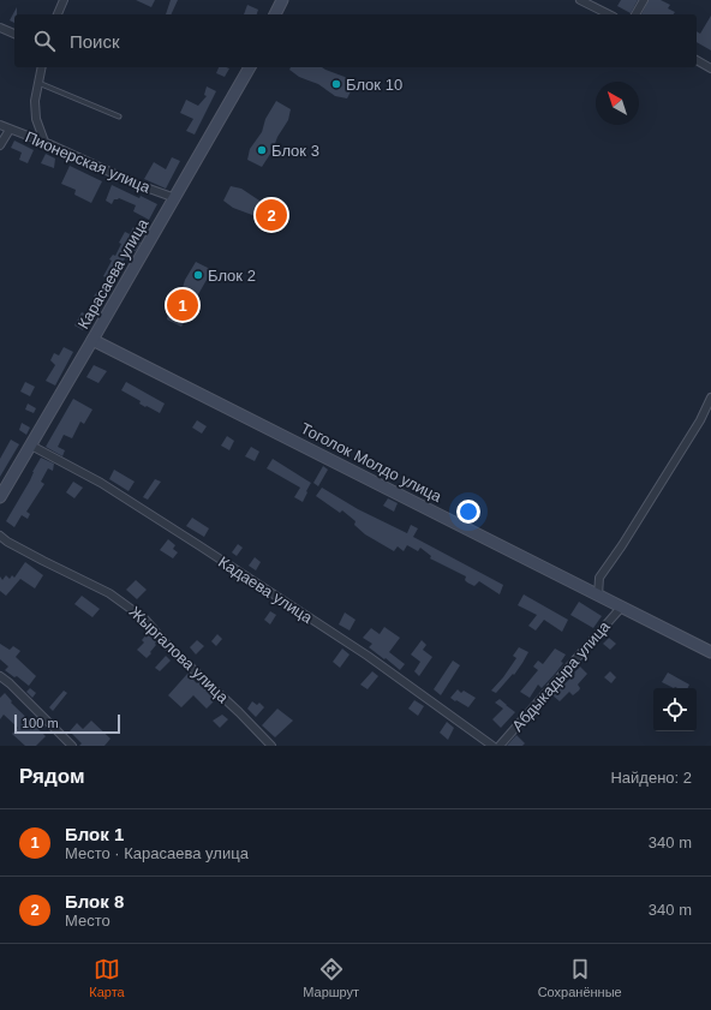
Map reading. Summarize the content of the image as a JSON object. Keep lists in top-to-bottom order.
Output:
{
  "streets": {
    "street": [
      "Пионерская улица",
      "Карасаева улица",
      "Тоголок Молдо улица",
      "Кадаева улица",
      "Жыргалова улица",
      "Абдыкадыра улица"
    ]
  },
  "crossings": [
    ["Пионерская улица", "Карасаева улица"],
    ["Карасаева улица", "Тоголок Молдо улица"],
    ["Карасаева улица", "Кадаева улица"],
    ["Тоголок Молдо улица", "Абдыкадыра улица"]
  ],
  "places": ["Блок 10", "Блок 3", "Блок 2"],
  "scale_bar": "100 m",
  "north": "top left",
  "page": {
    "search": "Поиск",
    "pins": ["2", "1"],
    "scale": "100 m",
    "heading": ["Рядом", "Найдено: 2"],
    "list": [
      {
        "mark": "1",
        "name": "Блок 1",
        "note": "Место · Карасаева улица",
        "value": "340 m"
      },
      {
        "mark": "2",
        "name": "Блок 8",
        "note": "Место",
        "value": "340 m"
      }
    ],
    "nav": ["Карта", "Маршрут", "Сохранённые"]
  }
}
